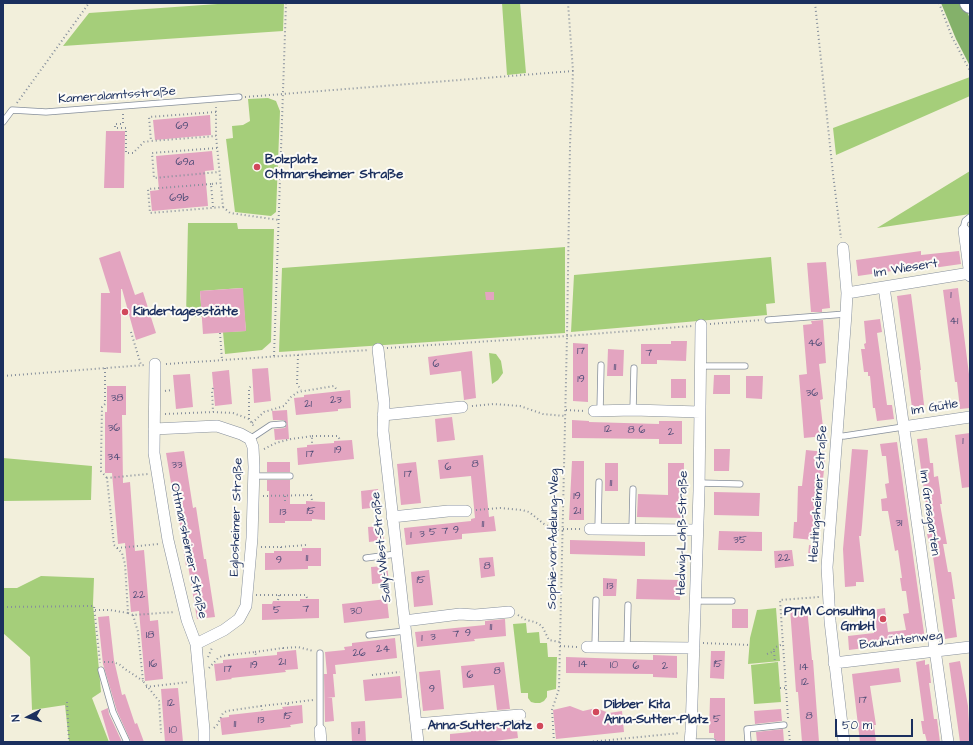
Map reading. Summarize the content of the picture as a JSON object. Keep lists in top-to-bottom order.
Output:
{
  "streets": {
    "street": [
      "Im Wiesert",
      "Im Gütle",
      "Heutingsheimer Straße",
      "Im Grasgarten",
      "Eglosheimer Straße",
      "Hedwig-Lohß-Straße",
      "Sally-Wiest-Straße",
      "Ottmarsheimer Straße",
      "Bauhüttenweg"
    ],
    "lane": ["Kameralamtsstraße"],
    "path": ["Sophie-von-Adelung-Weg"]
  },
  "crossings": [
    ["Im Wiesert", "Heutingsheimer Straße"],
    ["Im Wiesert", "Im Grasgarten"],
    ["Im Gütle", "Im Grasgarten"],
    ["Heutingsheimer Straße", "Bauhüttenweg"],
    ["Im Grasgarten", "Bauhüttenweg"],
    ["Eglosheimer Straße", "Ottmarsheimer Straße"]
  ],
  "places": [
    "Bolzplatz Ottmarsheimer Straße",
    "Kindertagesstätte",
    "PTM Consulting GmbH",
    "Dibber Kita Anna-Sutter-Platz",
    "Anna-Sutter-Platz"
  ],
  "house_numbers": [
    "69",
    "69a",
    "69b",
    "1",
    "41",
    "46",
    "17",
    "7",
    "6",
    "11",
    "19",
    "36",
    "38",
    "23",
    "21",
    "36",
    "12",
    "8",
    "6",
    "2",
    "1",
    "19",
    "17",
    "34",
    "8",
    "33",
    "6",
    "17",
    "11",
    "19",
    "15",
    "21",
    "13",
    "31",
    "11",
    "9",
    "7",
    "5",
    "3",
    "1",
    "35",
    "11",
    "22",
    "9",
    "8",
    "15",
    "13",
    "22",
    "7",
    "5",
    "30",
    "11",
    "9",
    "7",
    "18",
    "3",
    "1",
    "24",
    "26",
    "21",
    "16",
    "14",
    "15",
    "19",
    "10",
    "6",
    "2",
    "14",
    "17",
    "8",
    "6",
    "12",
    "9",
    "17",
    "12",
    "15",
    "8",
    "5",
    "13",
    "11",
    "10",
    "1"
  ],
  "scale_bar": "50 m",
  "north": "left"
}
